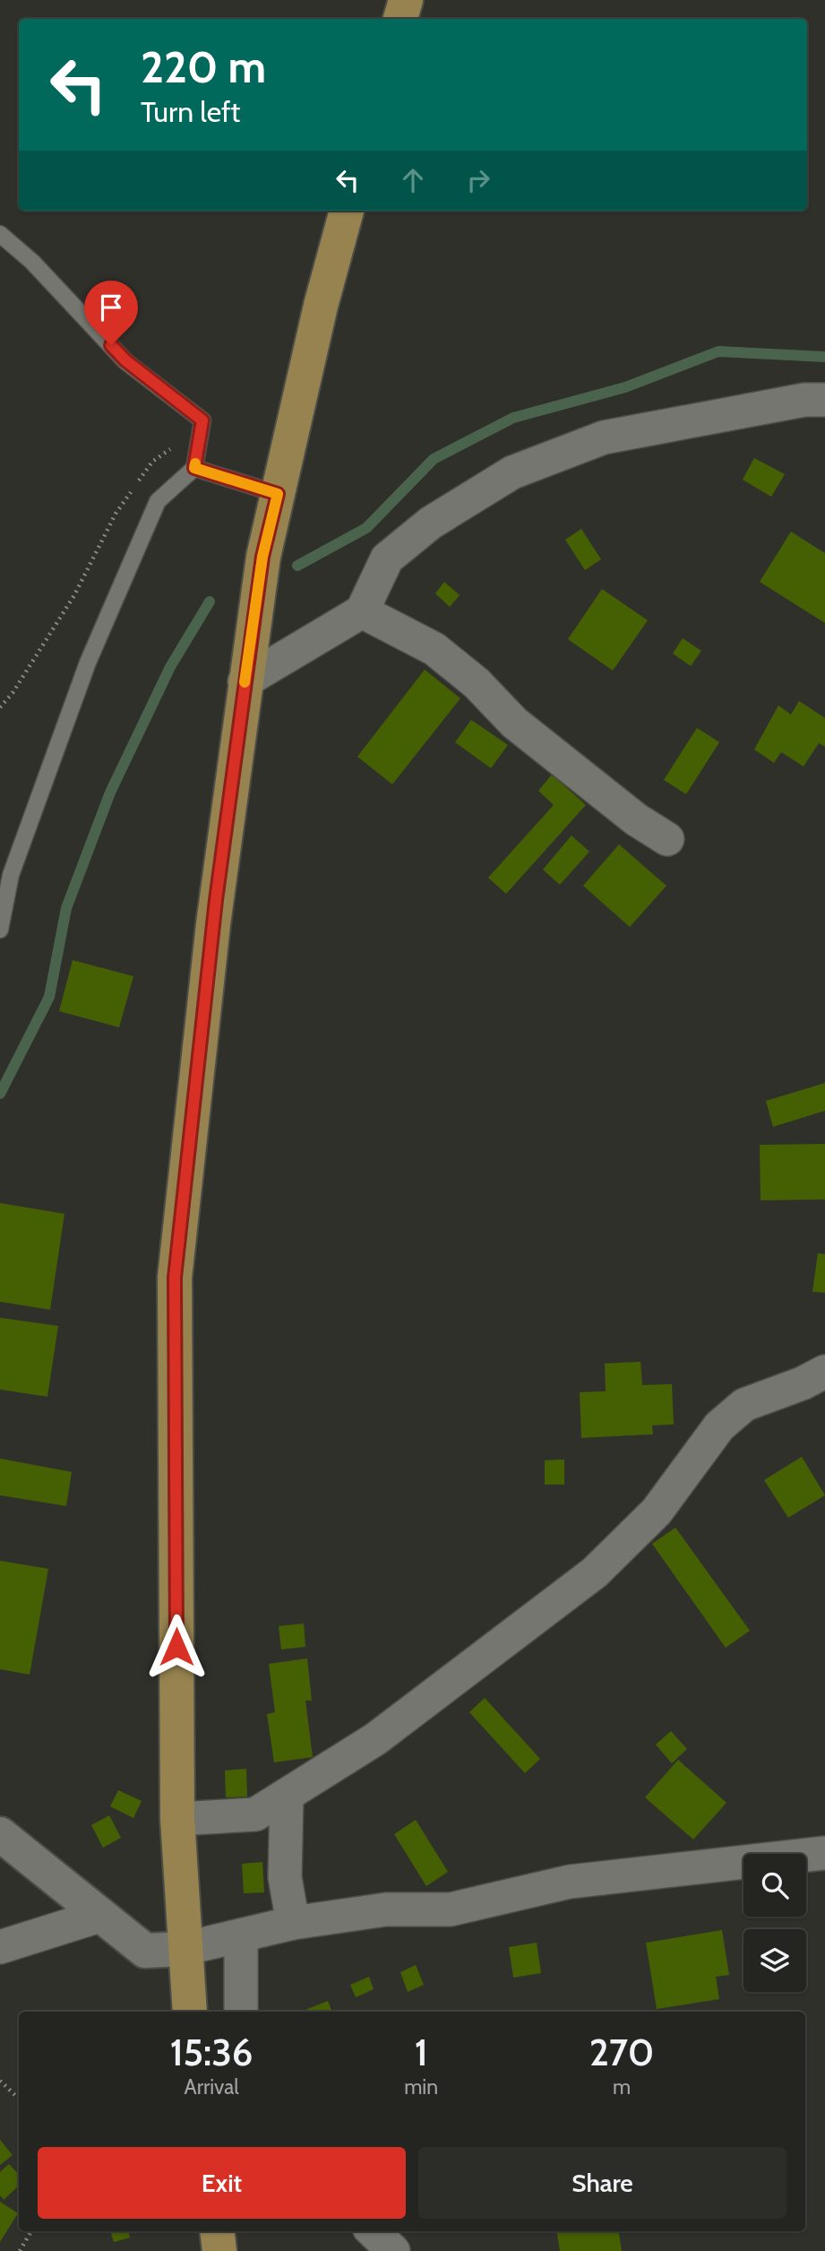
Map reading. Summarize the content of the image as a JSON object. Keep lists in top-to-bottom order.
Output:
{
  "page": {
    "turn": ["220 m", "Turn left"],
    "eta": [
      "15:36",
      "Arrival",
      "1",
      "min",
      "270",
      "m"
    ],
    "buttons": ["Exit", "Share"]
  }
}
